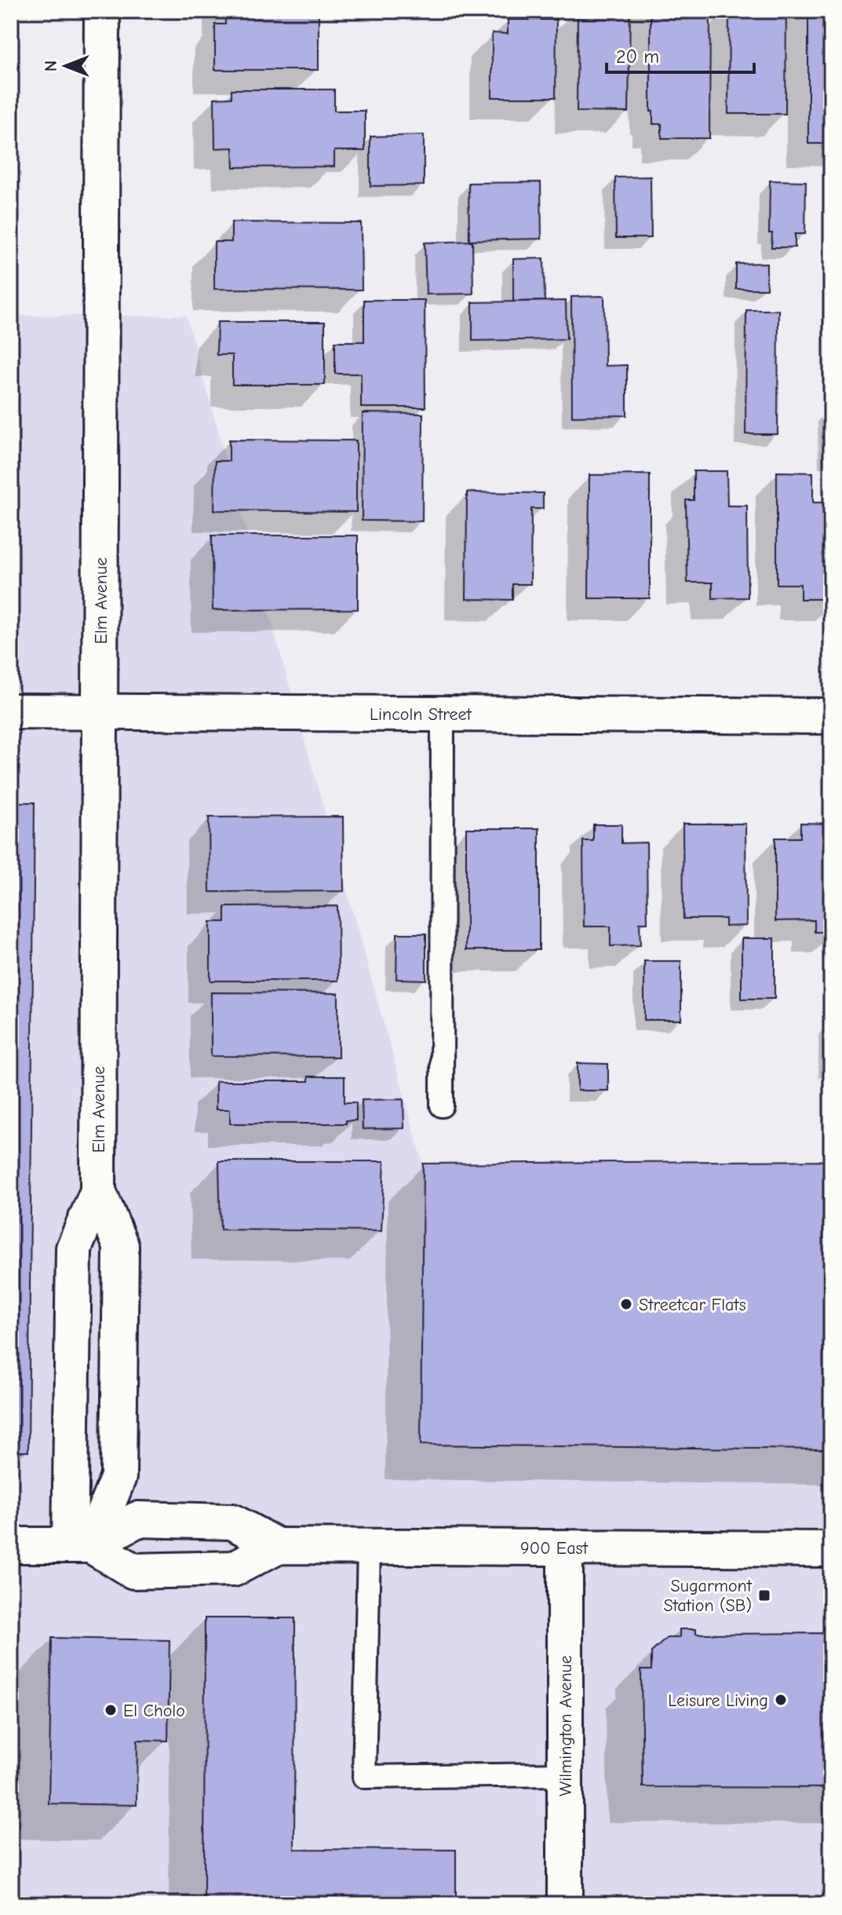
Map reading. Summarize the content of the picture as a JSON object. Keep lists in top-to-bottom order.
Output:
{
  "streets": {
    "street": [
      "Elm Avenue",
      "Lincoln Street",
      "900 East",
      "Wilmington Avenue"
    ]
  },
  "crossings": [
    ["Elm Avenue", "Lincoln Street"],
    ["Elm Avenue", "900 East"],
    ["900 East", "Wilmington Avenue"]
  ],
  "places": {
    "other": ["Streetcar Flats", "Leisure Living", "El Cholo"],
    "transit": ["Sugarmont Station (SB)"]
  },
  "scale_bar": "20 m",
  "north": "left"
}
